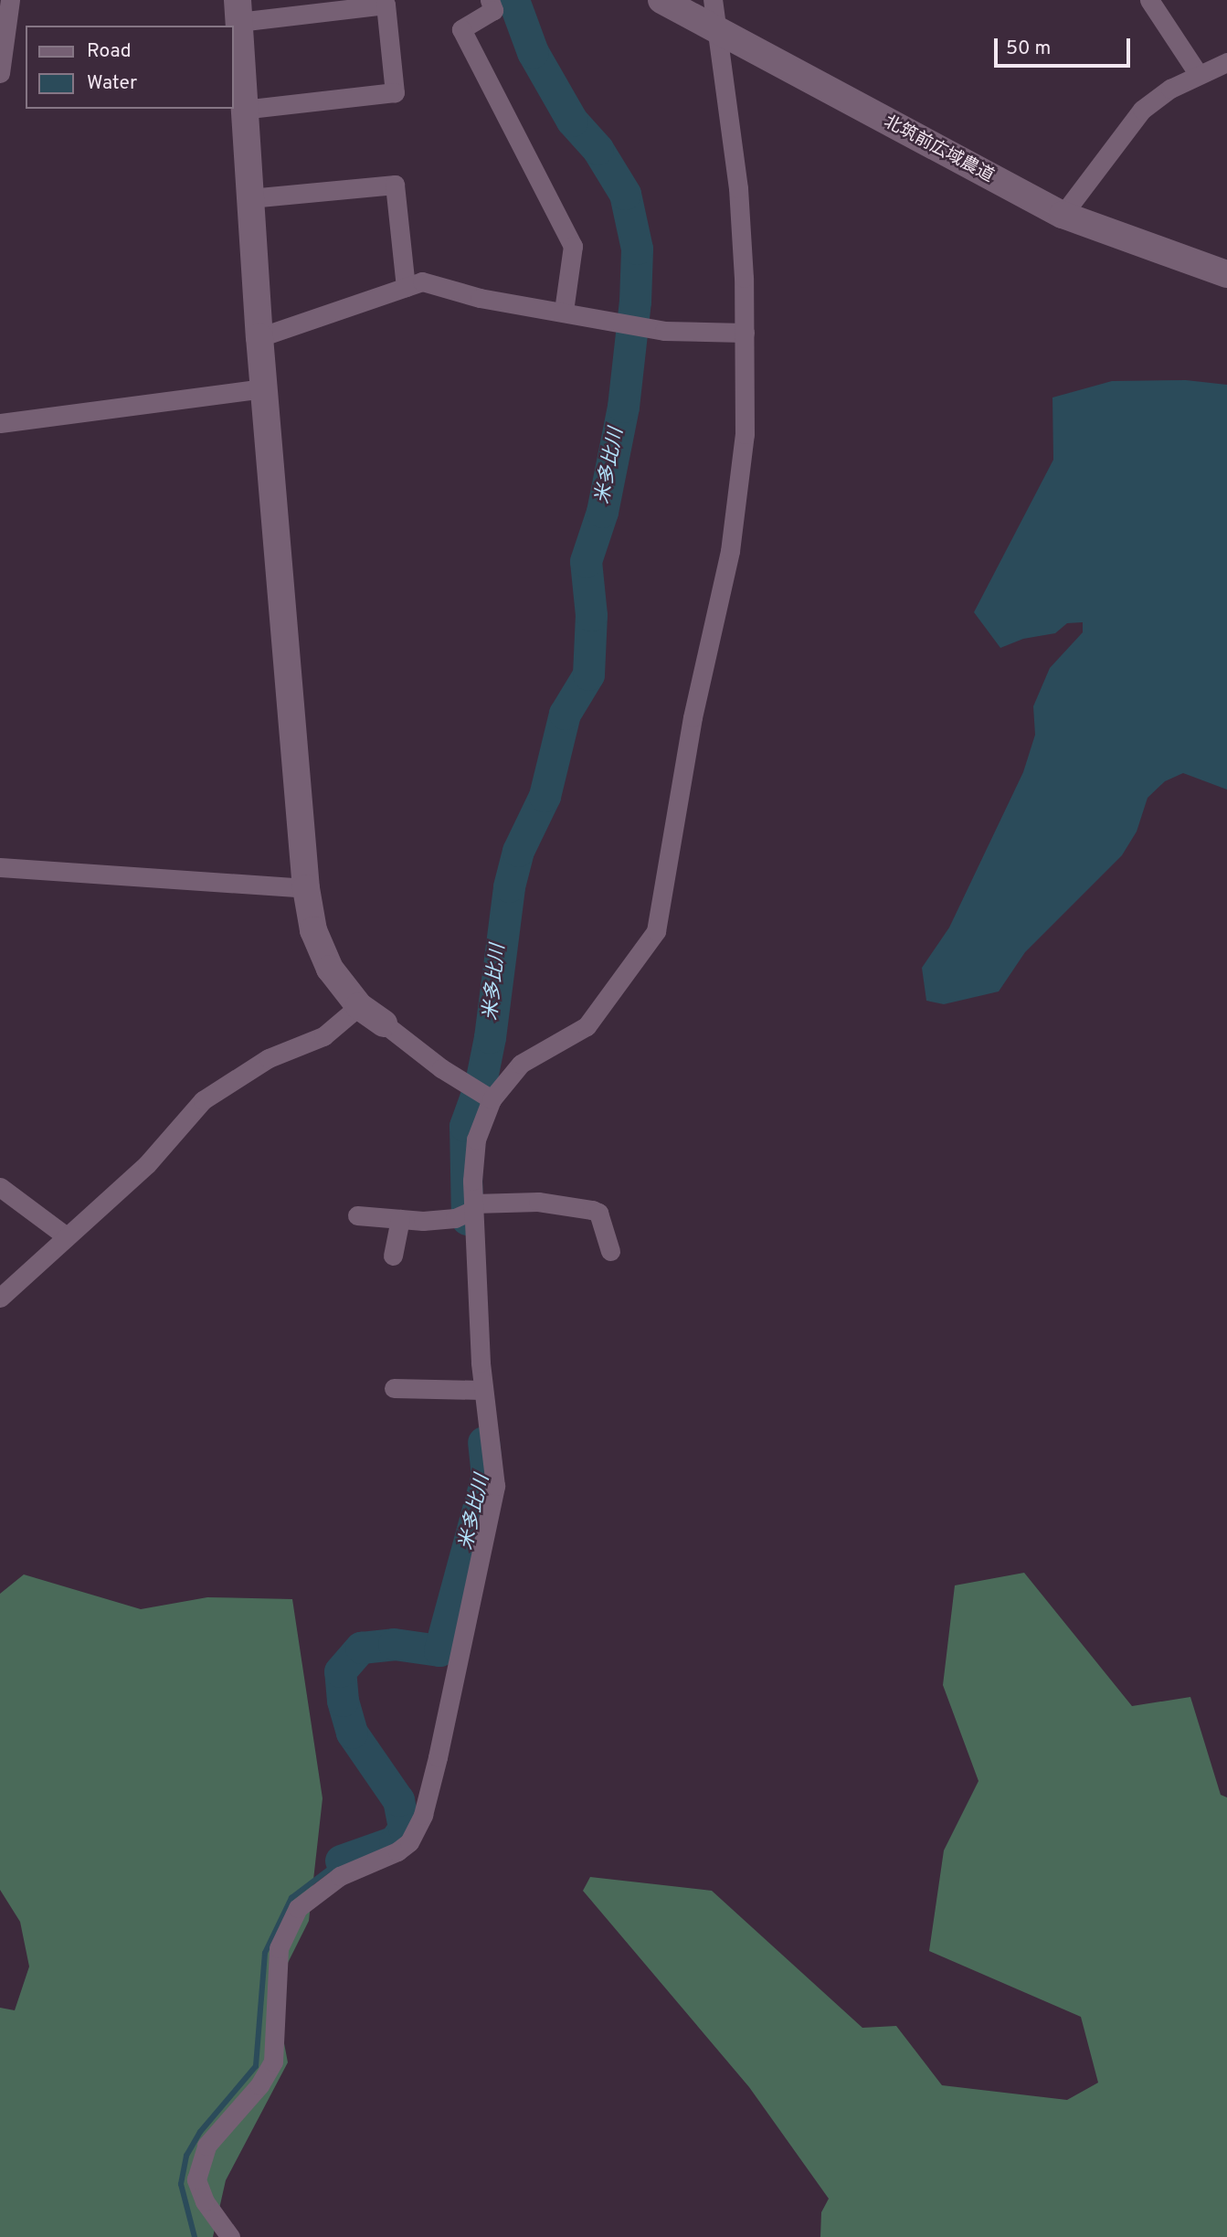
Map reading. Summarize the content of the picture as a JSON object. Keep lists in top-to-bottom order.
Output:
{
  "streets": {
    "street": ["北筑前広域農道"]
  },
  "water": ["米多比川"],
  "legend": ["Road", "Water"],
  "scale_bar": "50 m"
}
